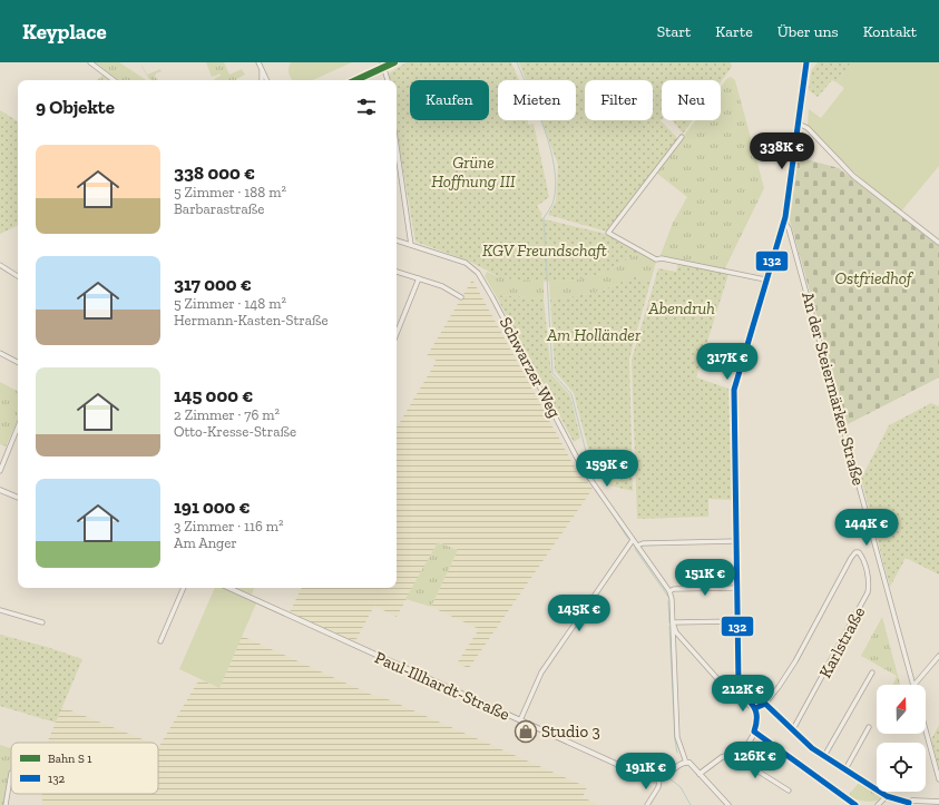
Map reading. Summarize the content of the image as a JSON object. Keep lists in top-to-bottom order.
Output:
{
  "streets": {
    "street": [
      "Schwarzer Weg",
      "An der Steiermärker Straße",
      "Karlstraße",
      "Paul-Illhardt-Straße"
    ]
  },
  "parks": [
    "Grüne Hoffnung III",
    "KGV Freundschaft",
    "Ostfriedhof",
    "Abendruh",
    "Am Holländer"
  ],
  "places": {
    "shop": ["Studio 3"]
  },
  "lines": ["transit line 132"],
  "legend": ["Bahn S 1", "132"],
  "north": "top",
  "page": {
    "header": "Keyplace",
    "nav": [
      "Start",
      "Karte",
      "Über uns",
      "Kontakt"
    ],
    "chip": [
      "Kaufen",
      "Mieten",
      "Filter",
      "Neu"
    ],
    "heading": "9 Objekte",
    "price": [
      "338K €",
      "317K €",
      "159K €",
      "144K €",
      "151K €",
      "145K €",
      "212K €",
      "126K €",
      "191K €"
    ],
    "list": [
      {
        "name": "338 000 €",
        "note": "5 Zimmer · 188 m² · Barbarastraße"
      },
      {
        "name": "317 000 €",
        "note": "5 Zimmer · 148 m² · Hermann-Kasten-Straße"
      },
      {
        "name": "145 000 €",
        "note": "2 Zimmer · 76 m² · Otto-Kresse-Straße"
      },
      {
        "name": "191 000 €",
        "note": "3 Zimmer · 116 m² · Am Anger"
      }
    ]
  }
}
